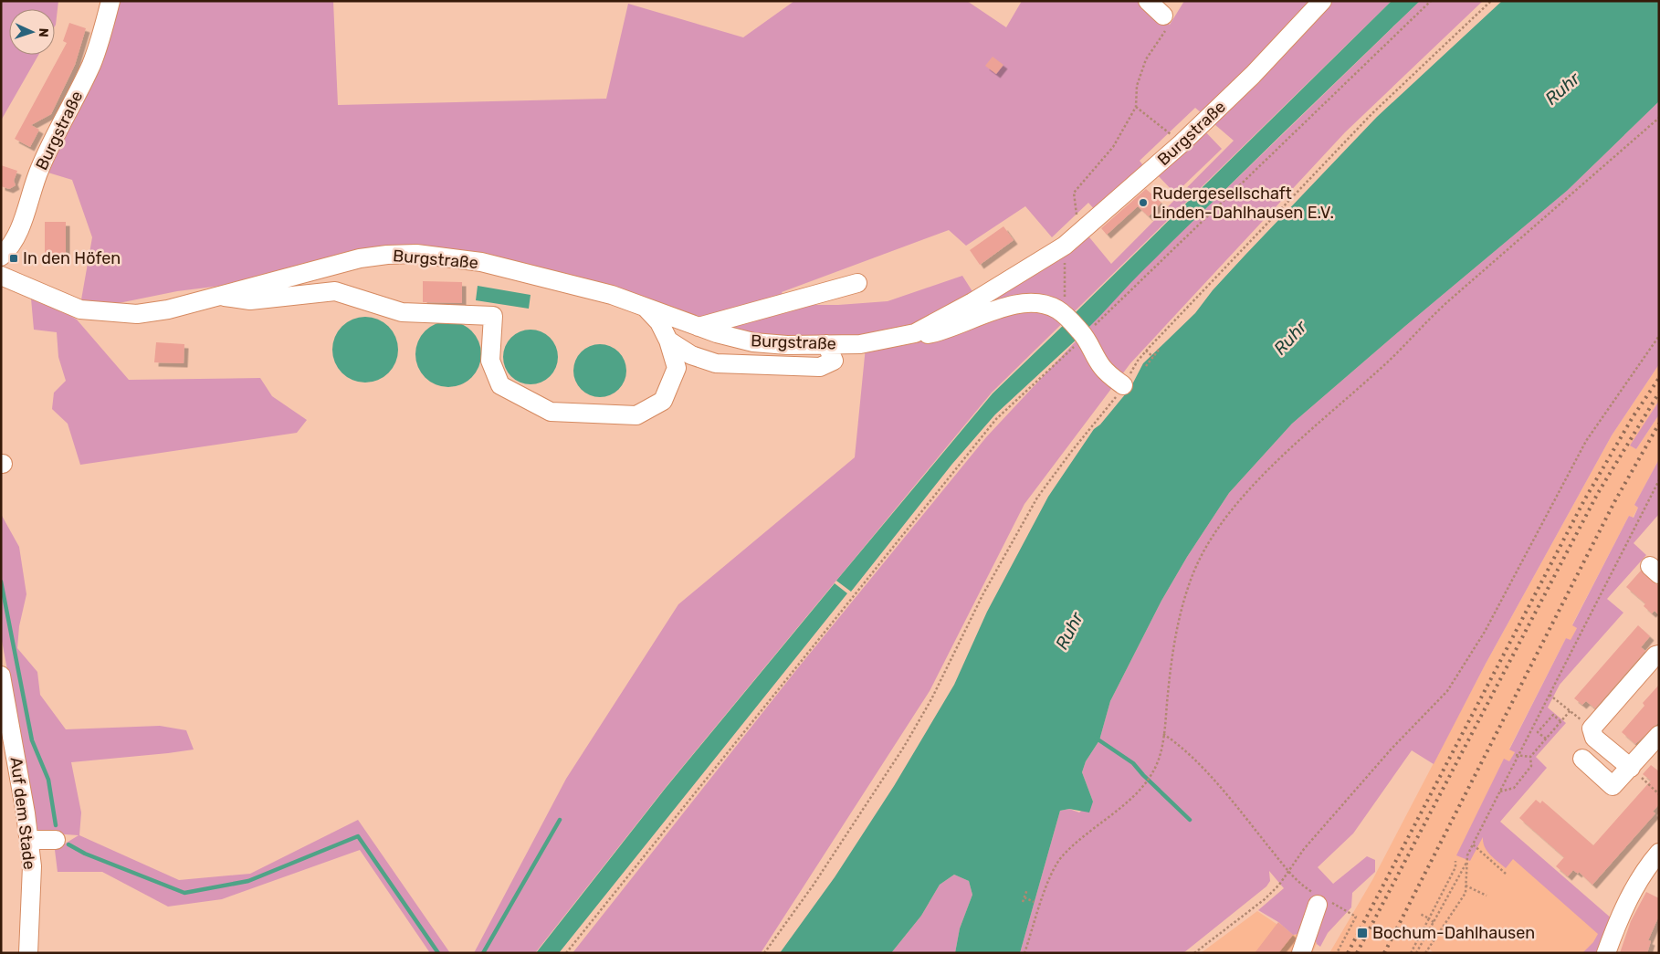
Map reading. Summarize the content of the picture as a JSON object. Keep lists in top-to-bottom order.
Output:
{
  "streets": {
    "street": ["Burgstraße", "Auf dem Stade"]
  },
  "water": ["Ruhr"],
  "places": {
    "other": ["Rudergesellschaft Linden-Dahlhausen E.V."],
    "transit": ["In den Höfen", "Bochum-Dahlhausen"]
  },
  "north": "right"
}
